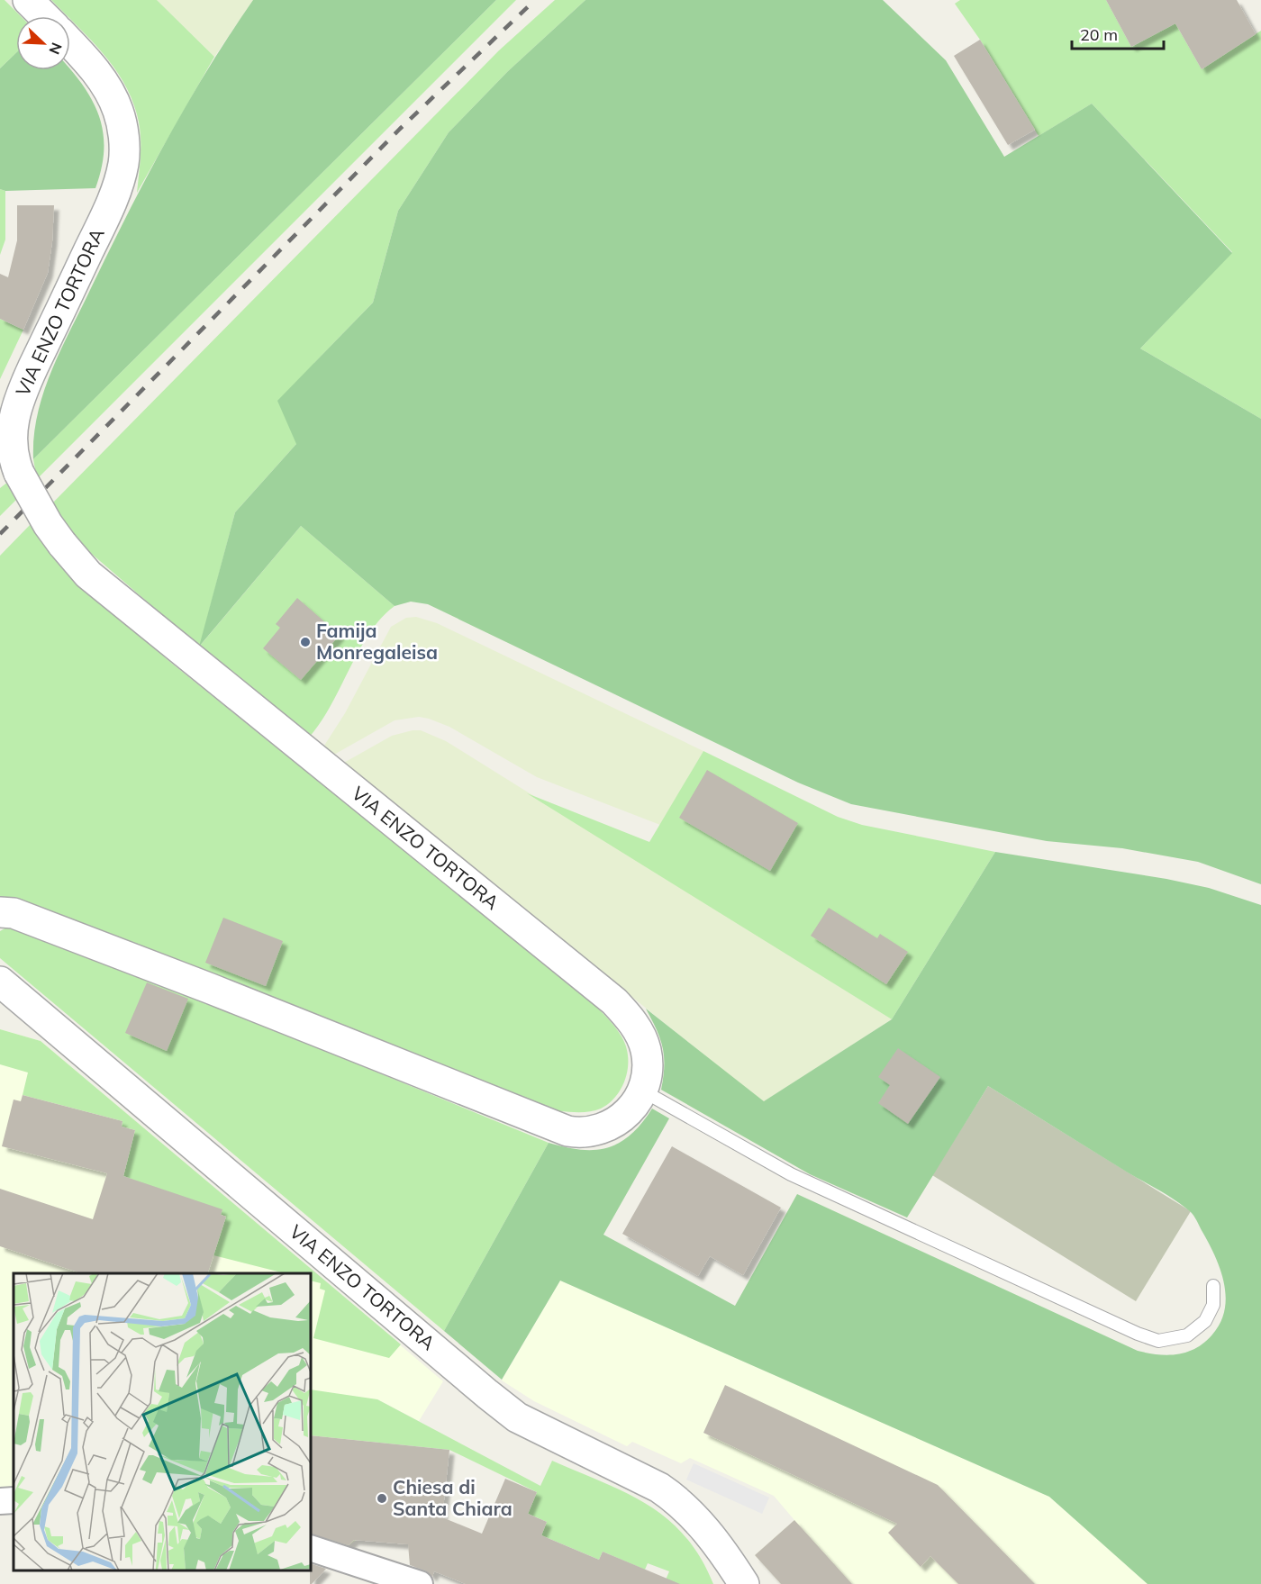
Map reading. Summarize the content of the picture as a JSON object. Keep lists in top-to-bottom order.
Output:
{
  "streets": {
    "street": ["VIA ENZO TORTORA"]
  },
  "places": ["Famija Monregaleisa", "Chiesa di Santa Chiara"],
  "scale_bar": "20 m",
  "north": "bottom right"
}
